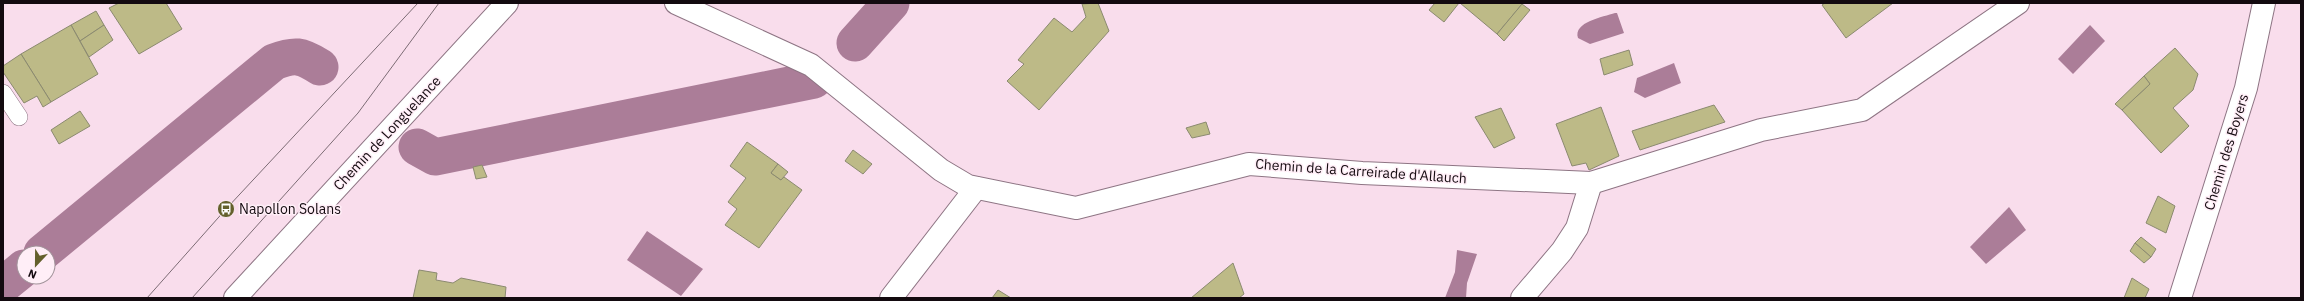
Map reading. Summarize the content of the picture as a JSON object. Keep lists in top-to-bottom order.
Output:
{
  "streets": {
    "street": ["Chemin de Longuelance", "Chemin des Boyers", "Chemin de la Carreirade d'Allauch"]
  },
  "places": {
    "bus stop": ["Napollon Solans"]
  },
  "north": "bottom"
}
